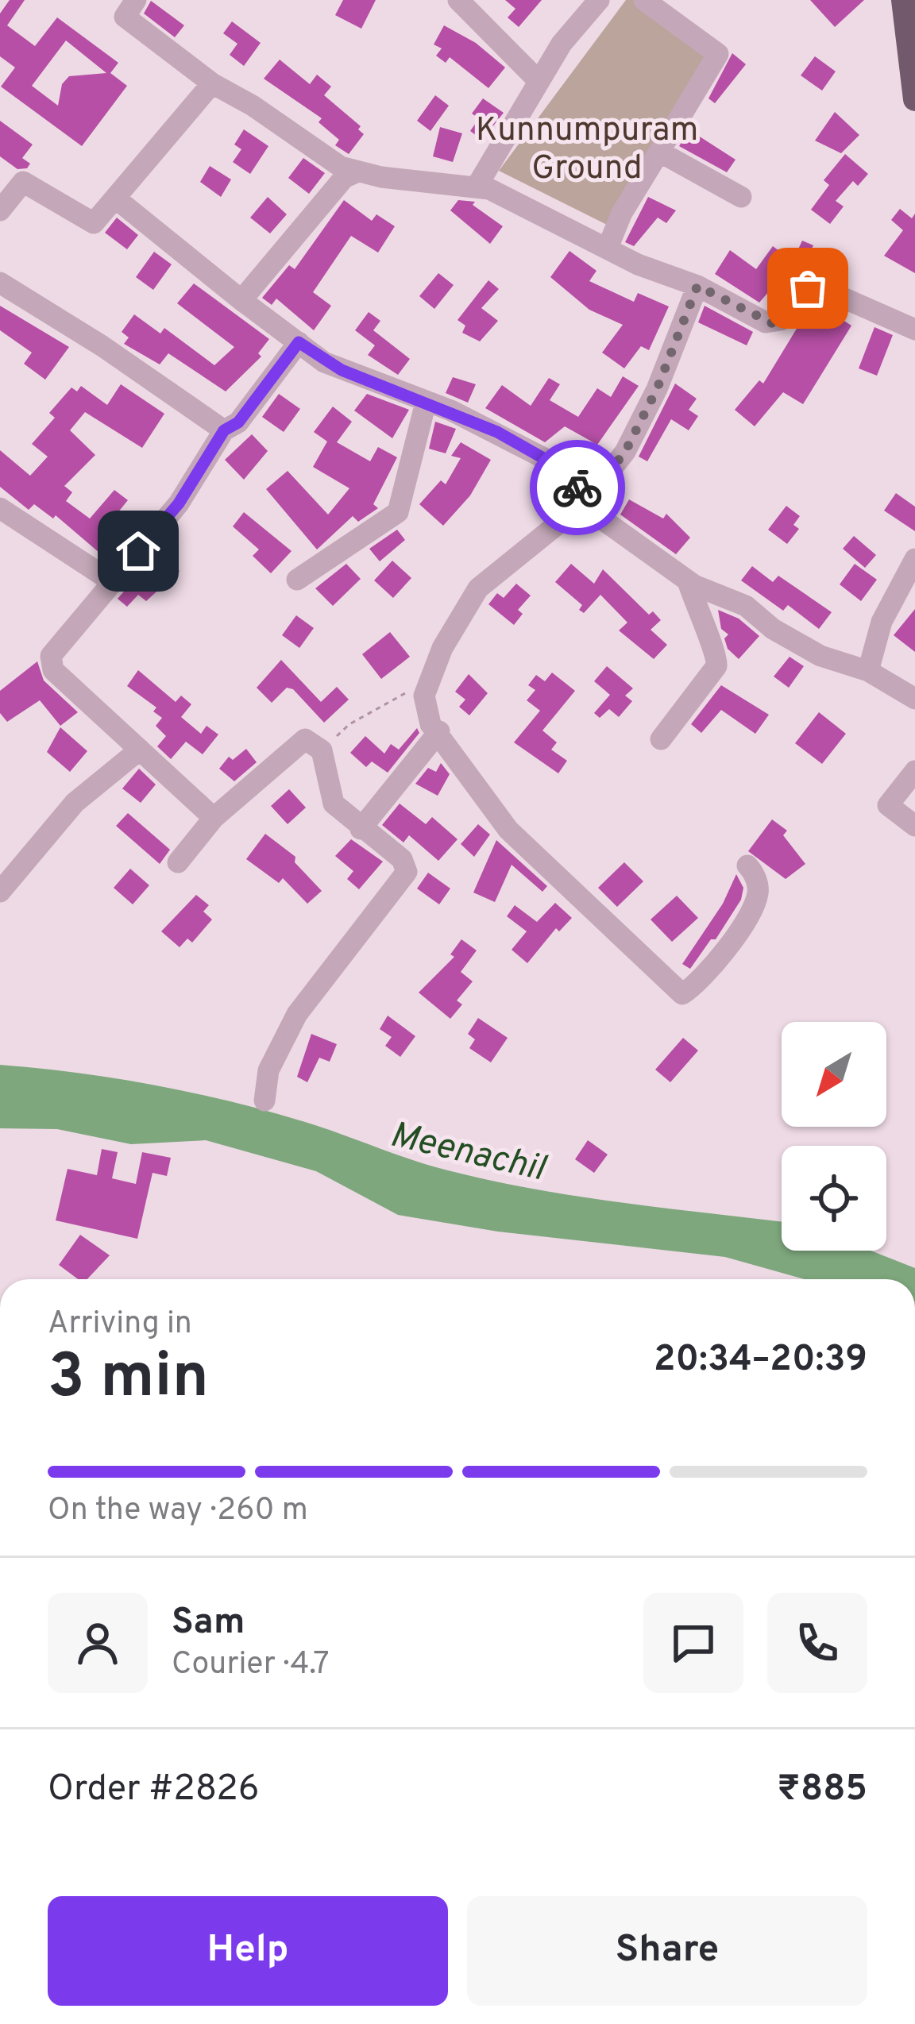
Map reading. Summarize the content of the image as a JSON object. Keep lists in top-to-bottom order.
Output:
{
  "water": ["Meenachil"],
  "parks": ["Kunnumpuram Ground"],
  "north": "bottom left",
  "page": {
    "heading": ["3 min", "Arriving in", "20:34–20:39"],
    "panel": [
      "Sam",
      "Courier · 4.7",
      "Order #2826",
      "₹885"
    ],
    "bar": "On the way · 260 m",
    "buttons": ["Help", "Share"]
  }
}
